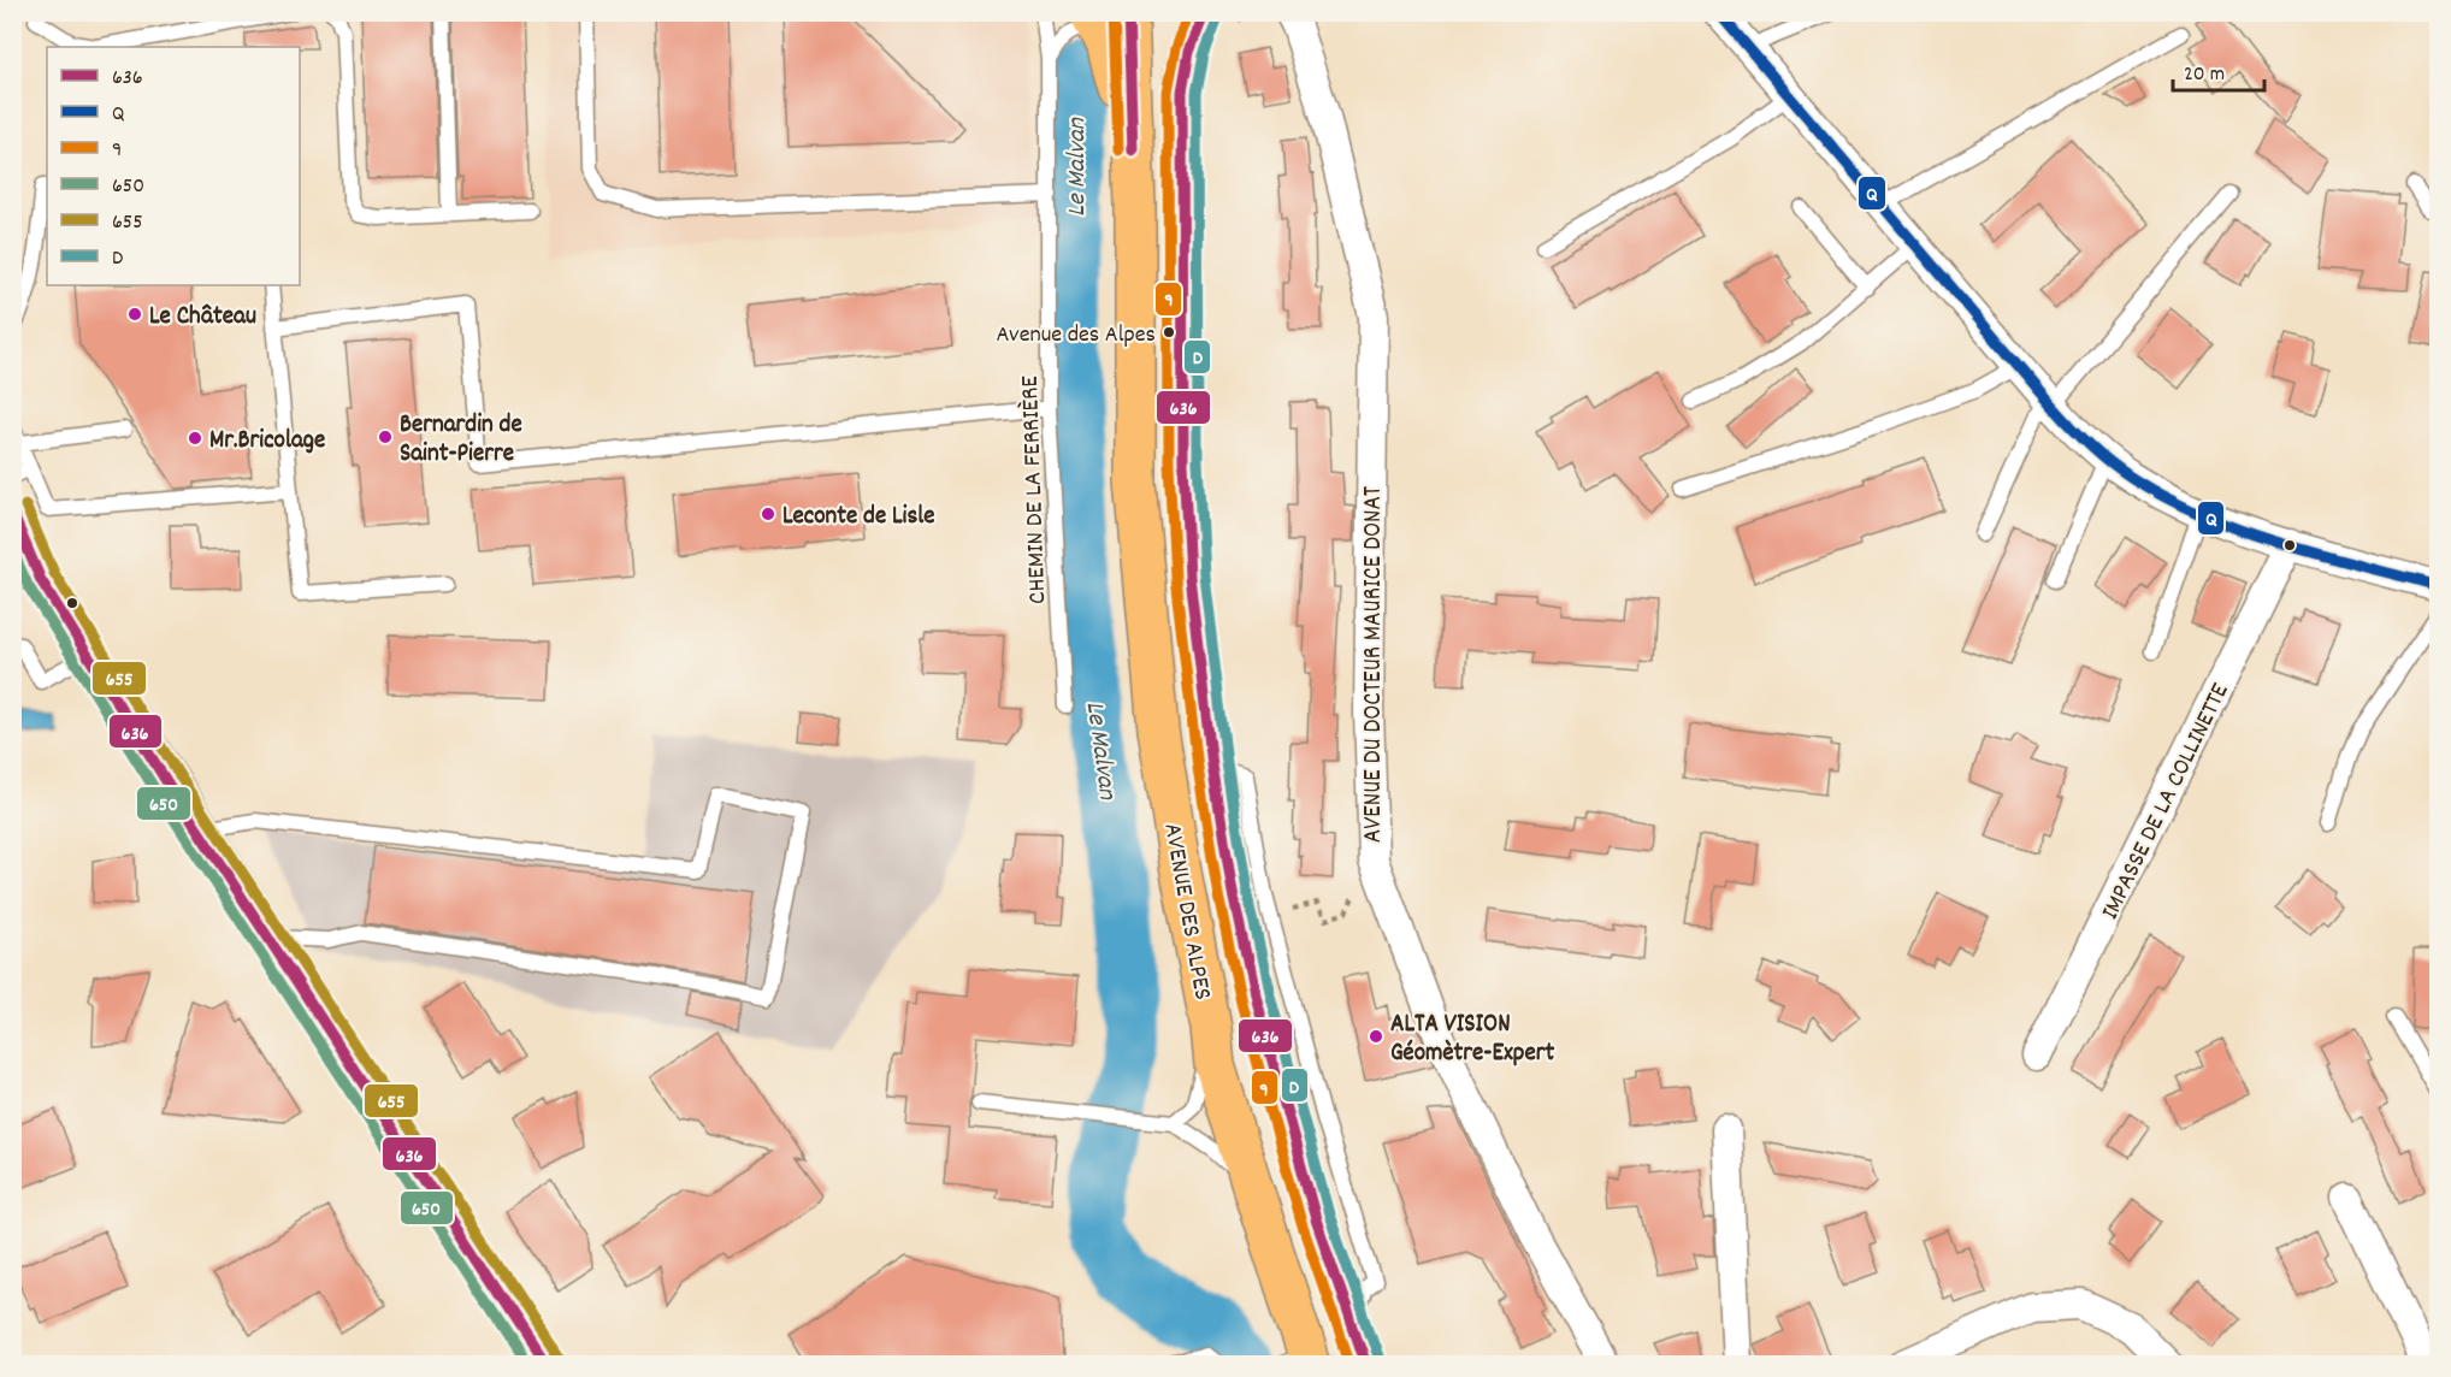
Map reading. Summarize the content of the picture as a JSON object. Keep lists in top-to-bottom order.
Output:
{
  "streets": {
    "main road": ["AVENUE DES ALPES"],
    "street": ["AVENUE DU DOCTEUR MAURICE DONAT", "IMPASSE DE LA COLLINETTE"],
    "lane": ["CHEMIN DE LA FERRIÈRE"]
  },
  "water": ["Le Malvan"],
  "places": [
    "Le Château",
    "Avenue des Alpes",
    "Bernardin de Saint-Pierre",
    "Mr.Bricolage",
    "Leconte de Lisle",
    "ALTA VISION Géomètre-Expert"
  ],
  "lines": [
    "transit line 636",
    "transit line Q",
    "transit line 9",
    "transit line D",
    "transit line 655",
    "transit line 650"
  ],
  "legend": [
    "636",
    "Q",
    "9",
    "650",
    "655",
    "D"
  ],
  "scale_bar": "20 m"
}
